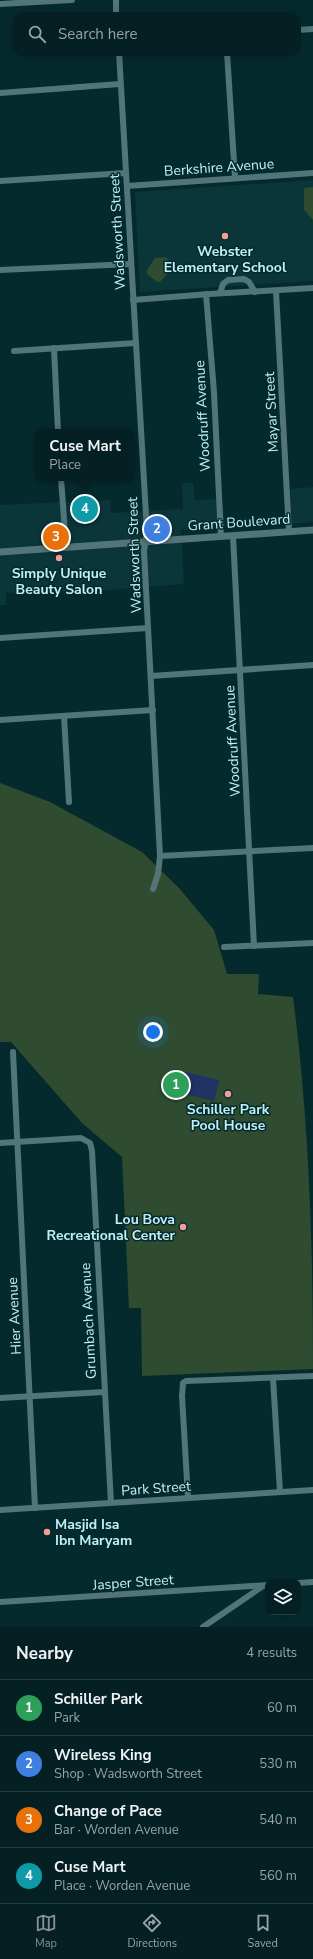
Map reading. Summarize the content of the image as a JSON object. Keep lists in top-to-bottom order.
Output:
{
  "streets": {
    "street": [
      "Berkshire Avenue",
      "Wadsworth Street",
      "Mayar Street",
      "Woodruff Avenue",
      "Grant Boulevard",
      "Hier Avenue",
      "Grumbach Avenue",
      "Park Street",
      "Jasper Street"
    ]
  },
  "crossings": [
    ["Berkshire Avenue", "Wadsworth Street"],
    ["Wadsworth Street", "Grant Boulevard"],
    ["Mayar Street", "Grant Boulevard"],
    ["Woodruff Avenue", "Grant Boulevard"],
    ["Hier Avenue", "Grumbach Avenue"],
    ["Hier Avenue", "Park Street"],
    ["Grumbach Avenue", "Park Street"]
  ],
  "places": [
    "Webster Elementary School",
    "Simply Unique Beauty Salon",
    "Schiller Park Pool House",
    "Lou Bova Recreational Center",
    "Masjid Isa Ibn Maryam"
  ],
  "page": {
    "search": "Search here",
    "popup": ["Cuse Mart", "Place"],
    "pins": [
      "4",
      "2",
      "3",
      "1"
    ],
    "heading": ["Nearby", "4 results"],
    "list": [
      {
        "mark": "1",
        "name": "Schiller Park",
        "note": "Park",
        "value": "60 m"
      },
      {
        "mark": "2",
        "name": "Wireless King",
        "note": "Shop · Wadsworth Street",
        "value": "530 m"
      },
      {
        "mark": "3",
        "name": "Change of Pace",
        "note": "Bar · Worden Avenue",
        "value": "540 m"
      },
      {
        "mark": "4",
        "name": "Cuse Mart",
        "note": "Place · Worden Avenue",
        "value": "560 m"
      }
    ],
    "nav": ["Map", "Directions", "Saved"]
  }
}
